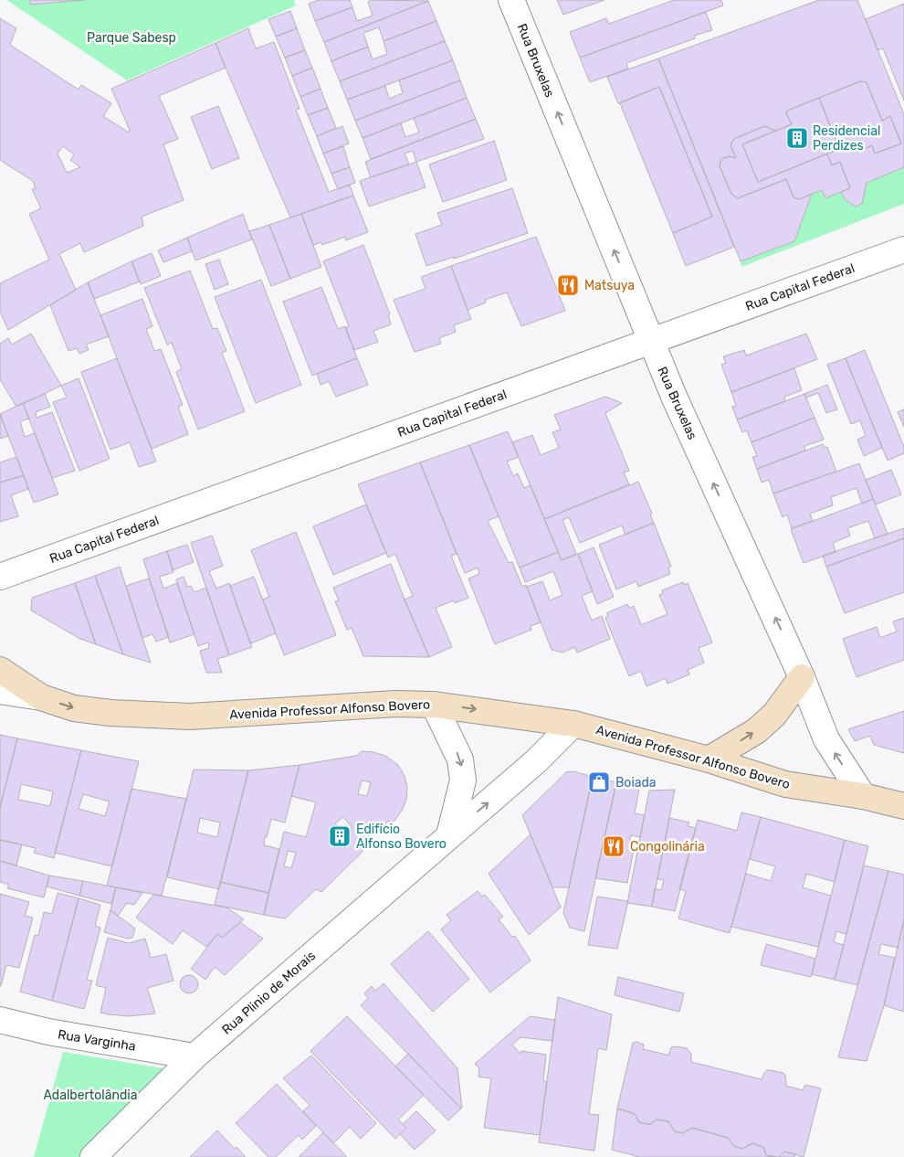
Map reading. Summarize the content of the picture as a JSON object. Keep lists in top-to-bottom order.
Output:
{
  "streets": {
    "main road": ["Avenida Professor Alfonso Bovero"],
    "street": [
      "Rua Bruxelas",
      "Rua Capital Federal",
      "Rua Plinio de Morais",
      "Rua Varginha"
    ]
  },
  "crossings": [
    ["Rua Bruxelas", "Rua Capital Federal"],
    ["Rua Bruxelas", "Avenida Professor Alfonso Bovero"],
    ["Avenida Professor Alfonso Bovero", "Rua Plinio de Morais"],
    ["Rua Plinio de Morais", "Rua Varginha"]
  ],
  "one_way": ["Rua Bruxelas", "Avenida Professor Alfonso Bovero"],
  "parks": ["Parque Sabesp", "Adalbertolândia"],
  "places": {
    "building": ["Residencial Perdizes", "Edifício Alfonso Bovero"],
    "restaurant": ["Matsuya", "Congolinária"],
    "shop": ["Boiada"]
  }
}
